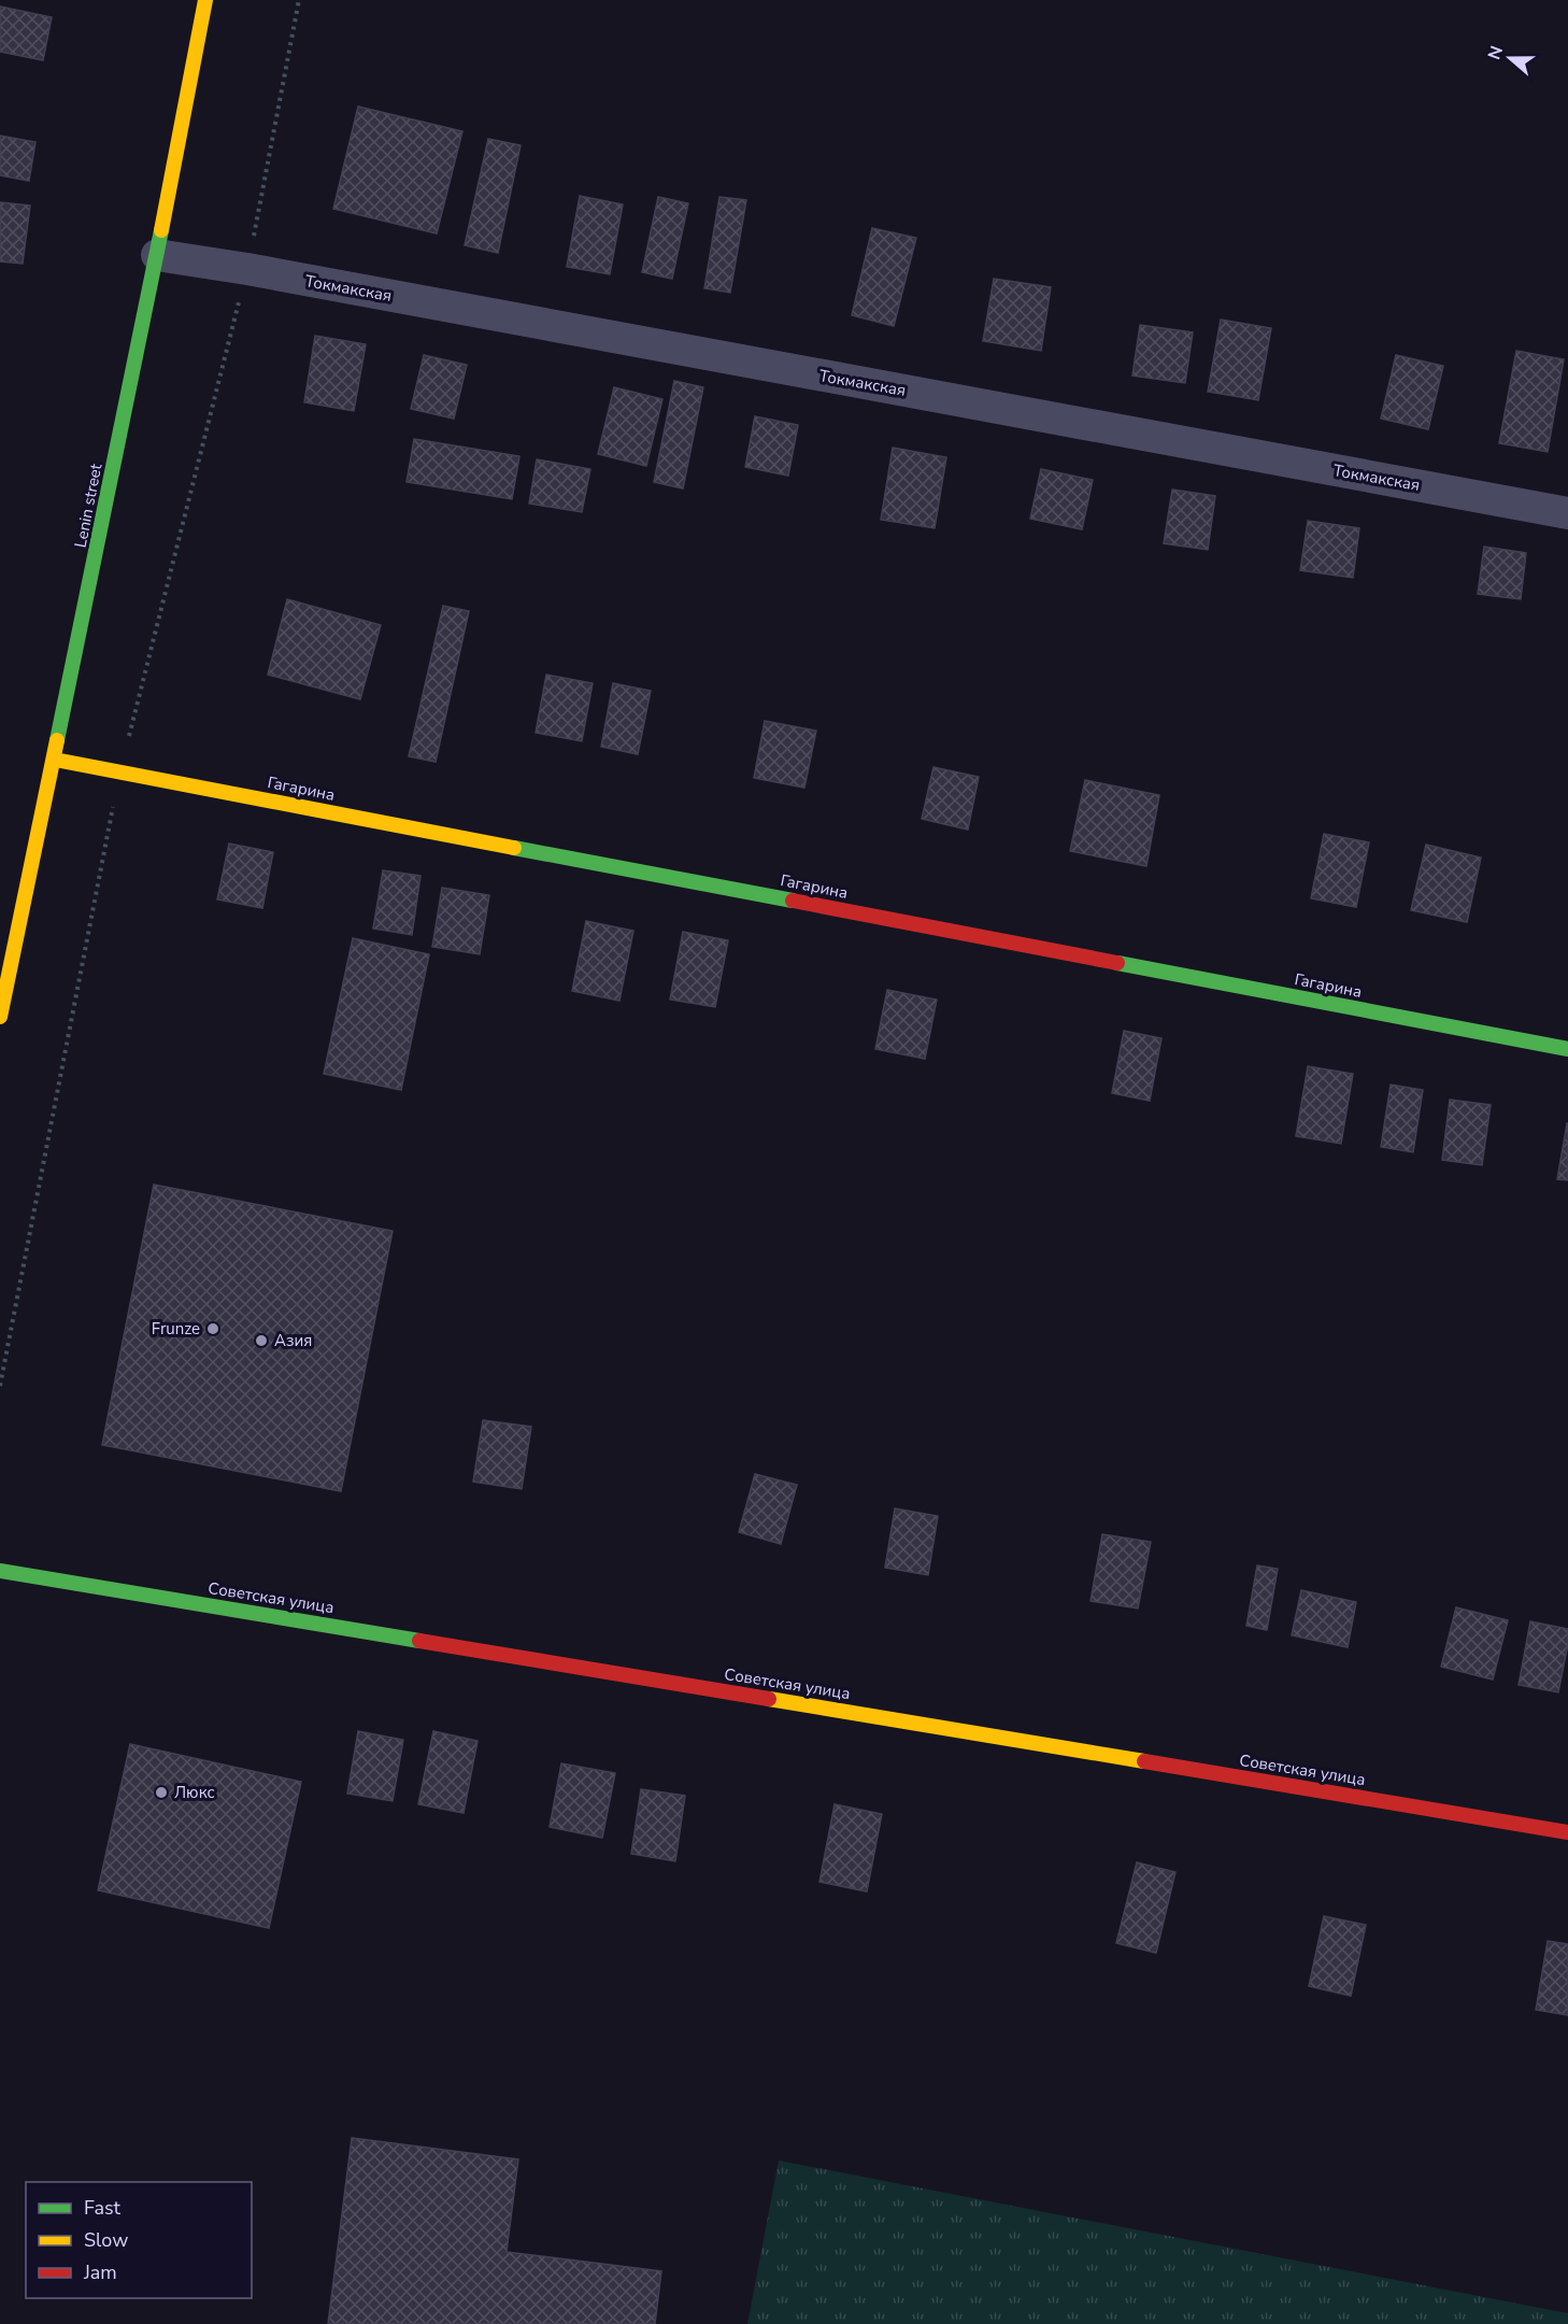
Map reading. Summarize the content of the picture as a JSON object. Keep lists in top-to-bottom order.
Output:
{
  "streets": {
    "street": [
      "Токмакская",
      "Lenin street",
      "Гагарина",
      "Советская улица"
    ]
  },
  "crossings": [
    ["Токмакская", "Lenin street"],
    ["Lenin street", "Гагарина"]
  ],
  "places": ["Frunze", "Азия", "Люкс"],
  "legend": ["Fast", "Slow", "Jam"],
  "north": "left"
}
